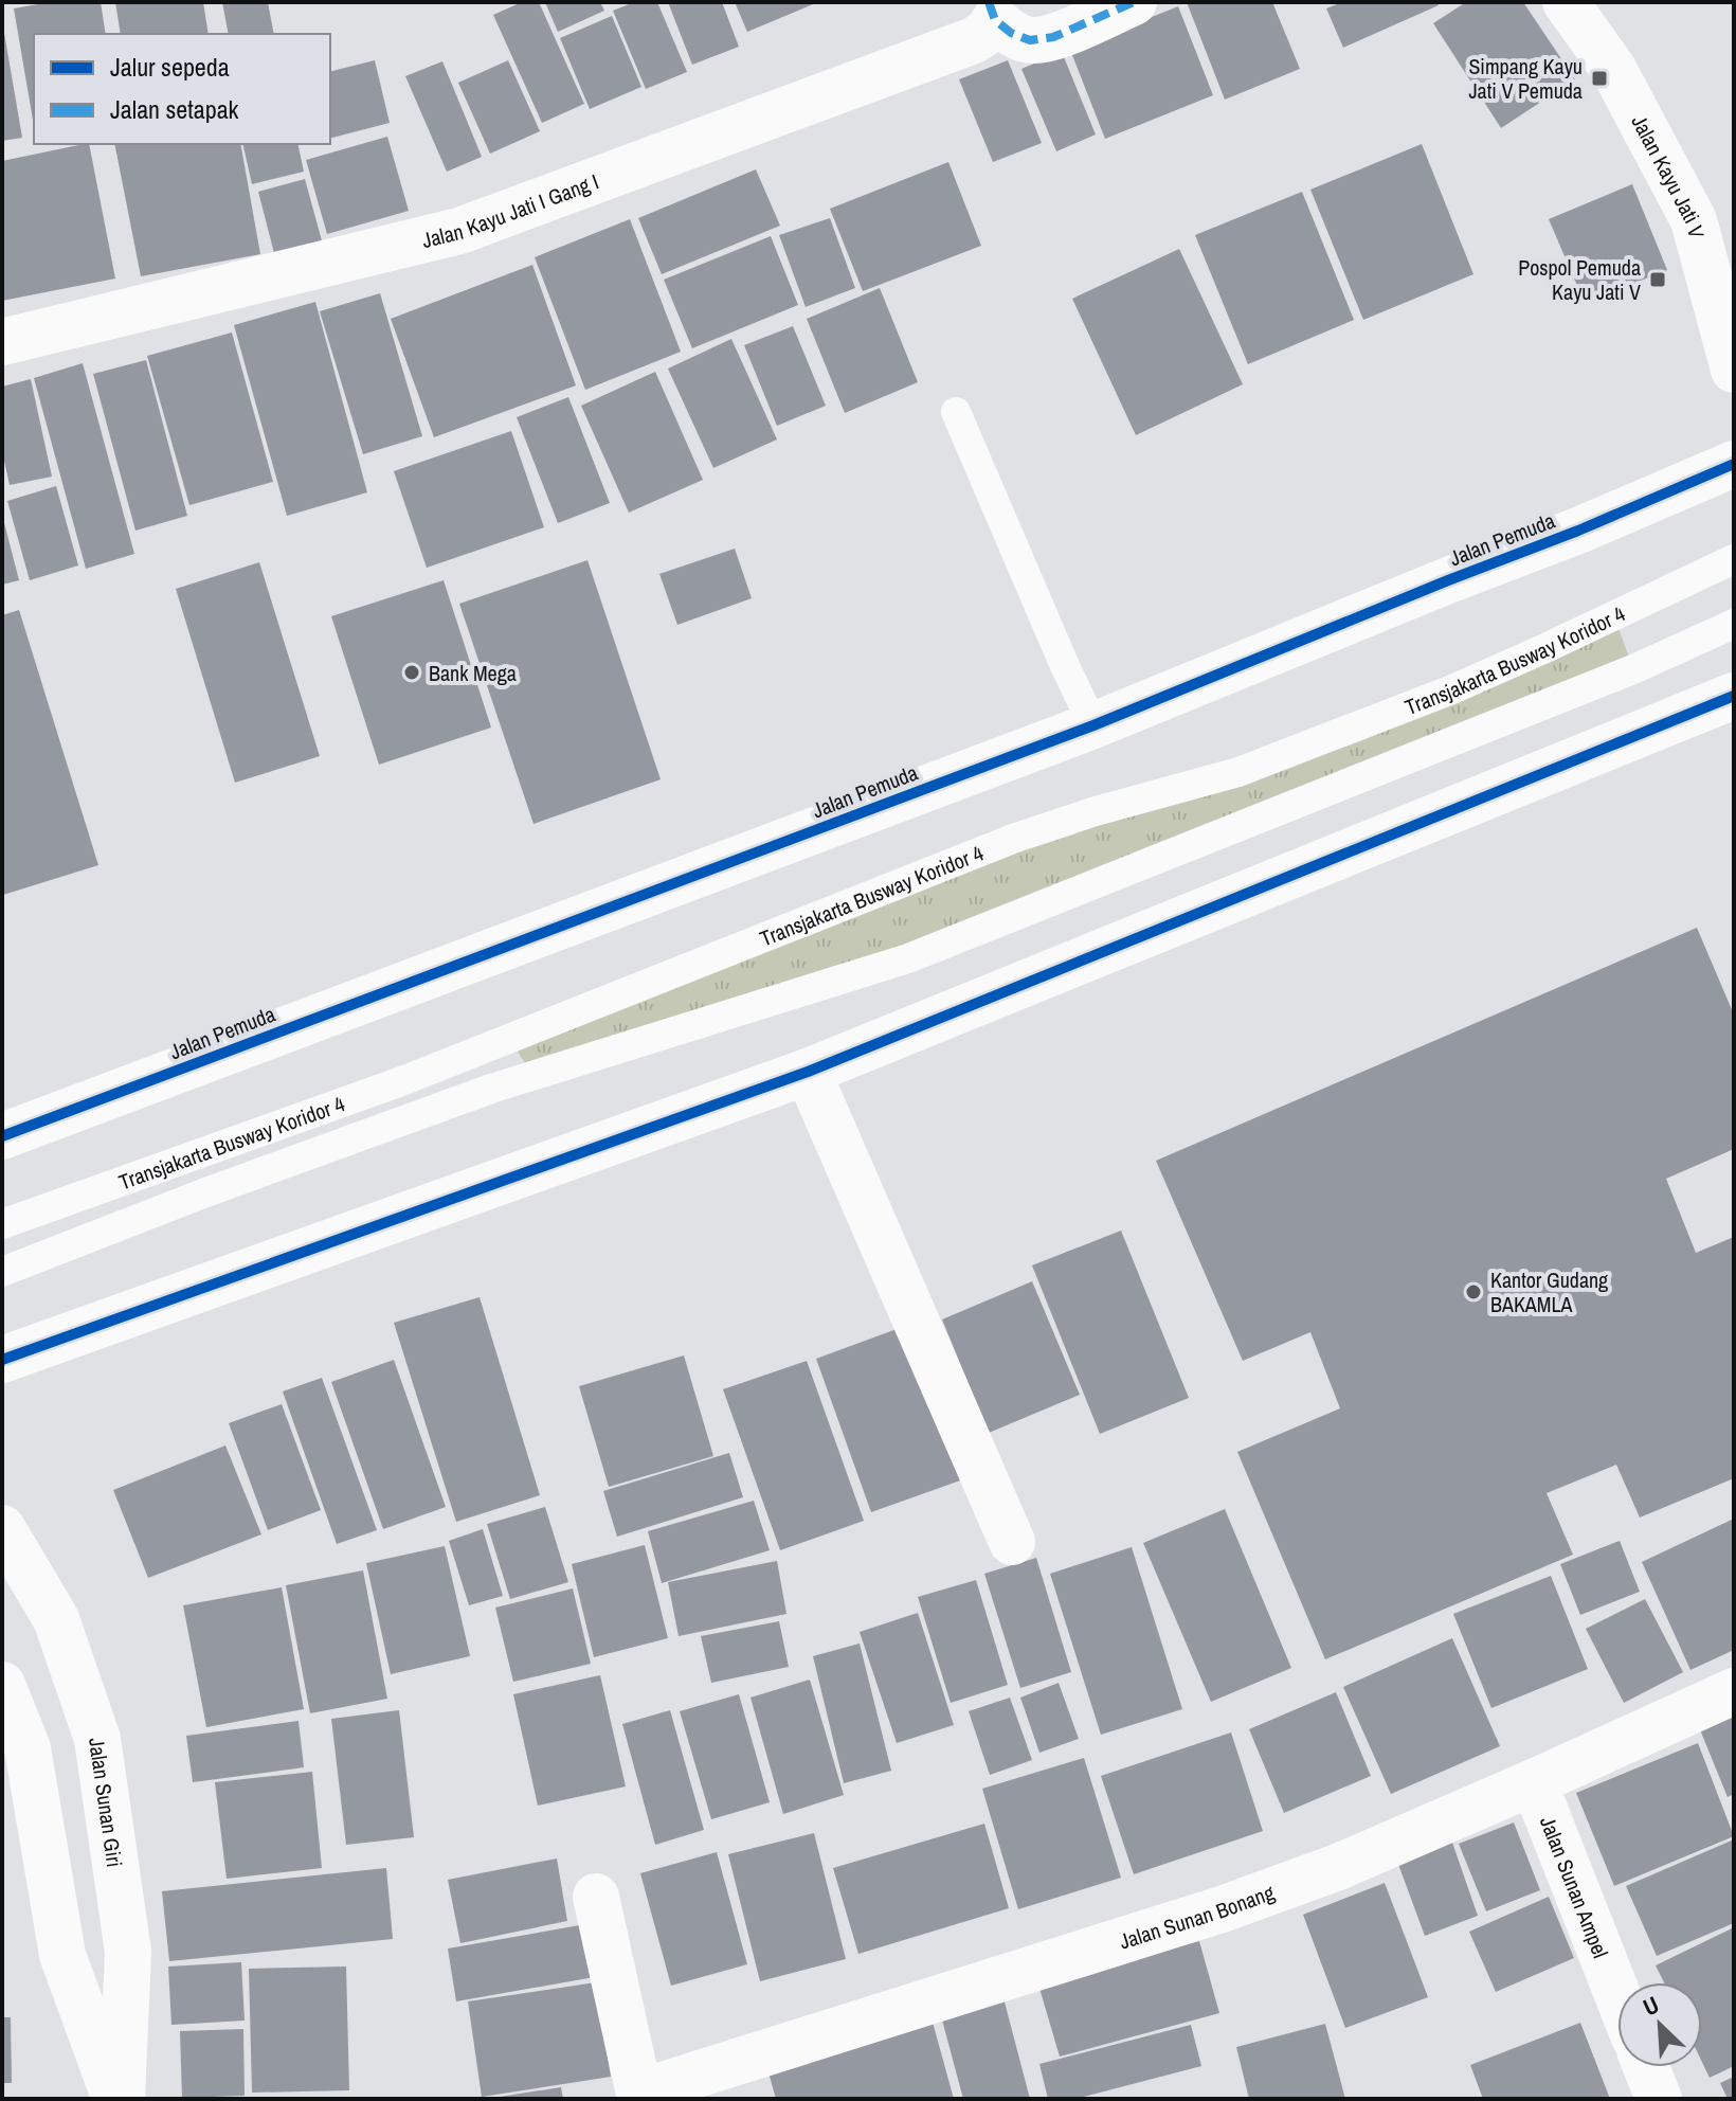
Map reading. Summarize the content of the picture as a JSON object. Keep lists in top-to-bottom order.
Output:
{
  "streets": {
    "street": [
      "Jalan Kayu Jati V",
      "Jalan Kayu Jati I Gang I",
      "Jalan Pemuda",
      "Jalan Sunan Giri",
      "Jalan Sunan Ampel",
      "Jalan Sunan Bonang"
    ],
    "lane": ["Transjakarta Busway Koridor 4"]
  },
  "crossings": [
    ["Jalan Sunan Ampel", "Jalan Sunan Bonang"]
  ],
  "places": {
    "transit": ["Simpang Kayu Jati V Pemuda", "Pospol Pemuda Kayu Jati V"],
    "other": ["Bank Mega", "Kantor Gudang BAKAMLA"]
  },
  "legend": ["Jalur sepeda", "Jalan setapak"],
  "north": "top left"
}
